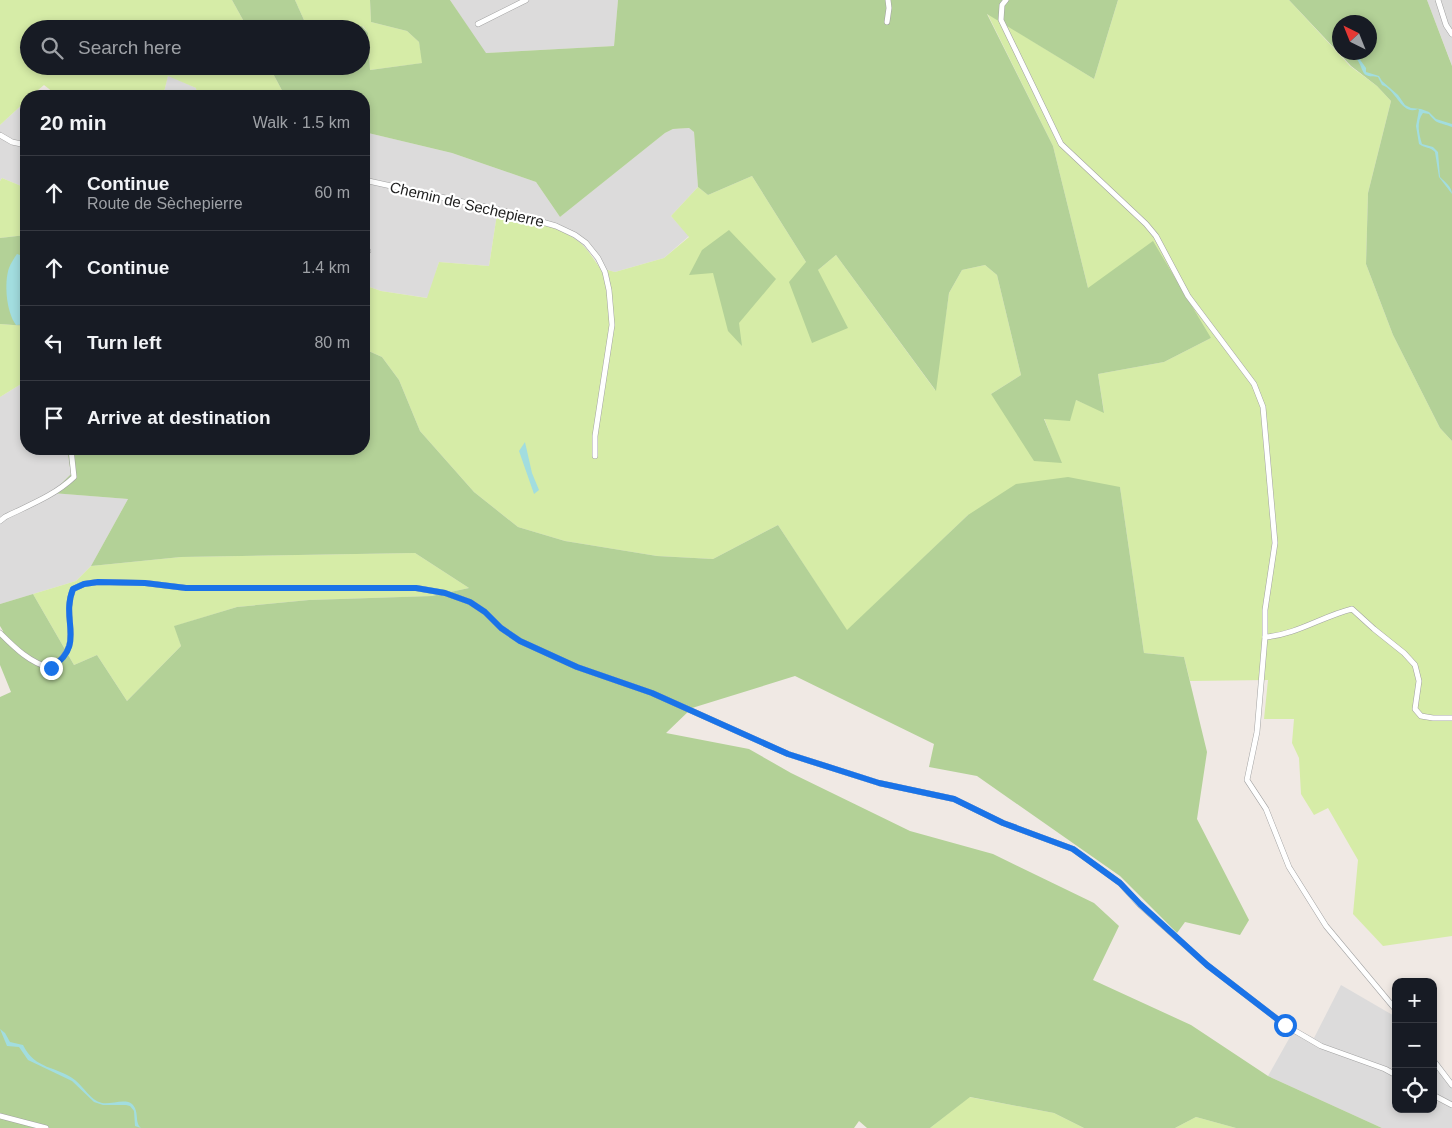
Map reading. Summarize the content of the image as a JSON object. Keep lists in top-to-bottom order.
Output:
{
  "streets": {
    "street": ["Chemin de Sechepierre"]
  },
  "north": "top left",
  "page": {
    "search": "Search here",
    "heading": ["20 min", "Walk · 1.5 km"],
    "list": [
      ["Continue", "Route de Sèchepierre", "60 m"],
      ["Continue", "1.4 km"],
      ["Turn left", "80 m"],
      "Arrive at destination"
    ],
    "map_buttons": ["+", "−"]
  }
}
